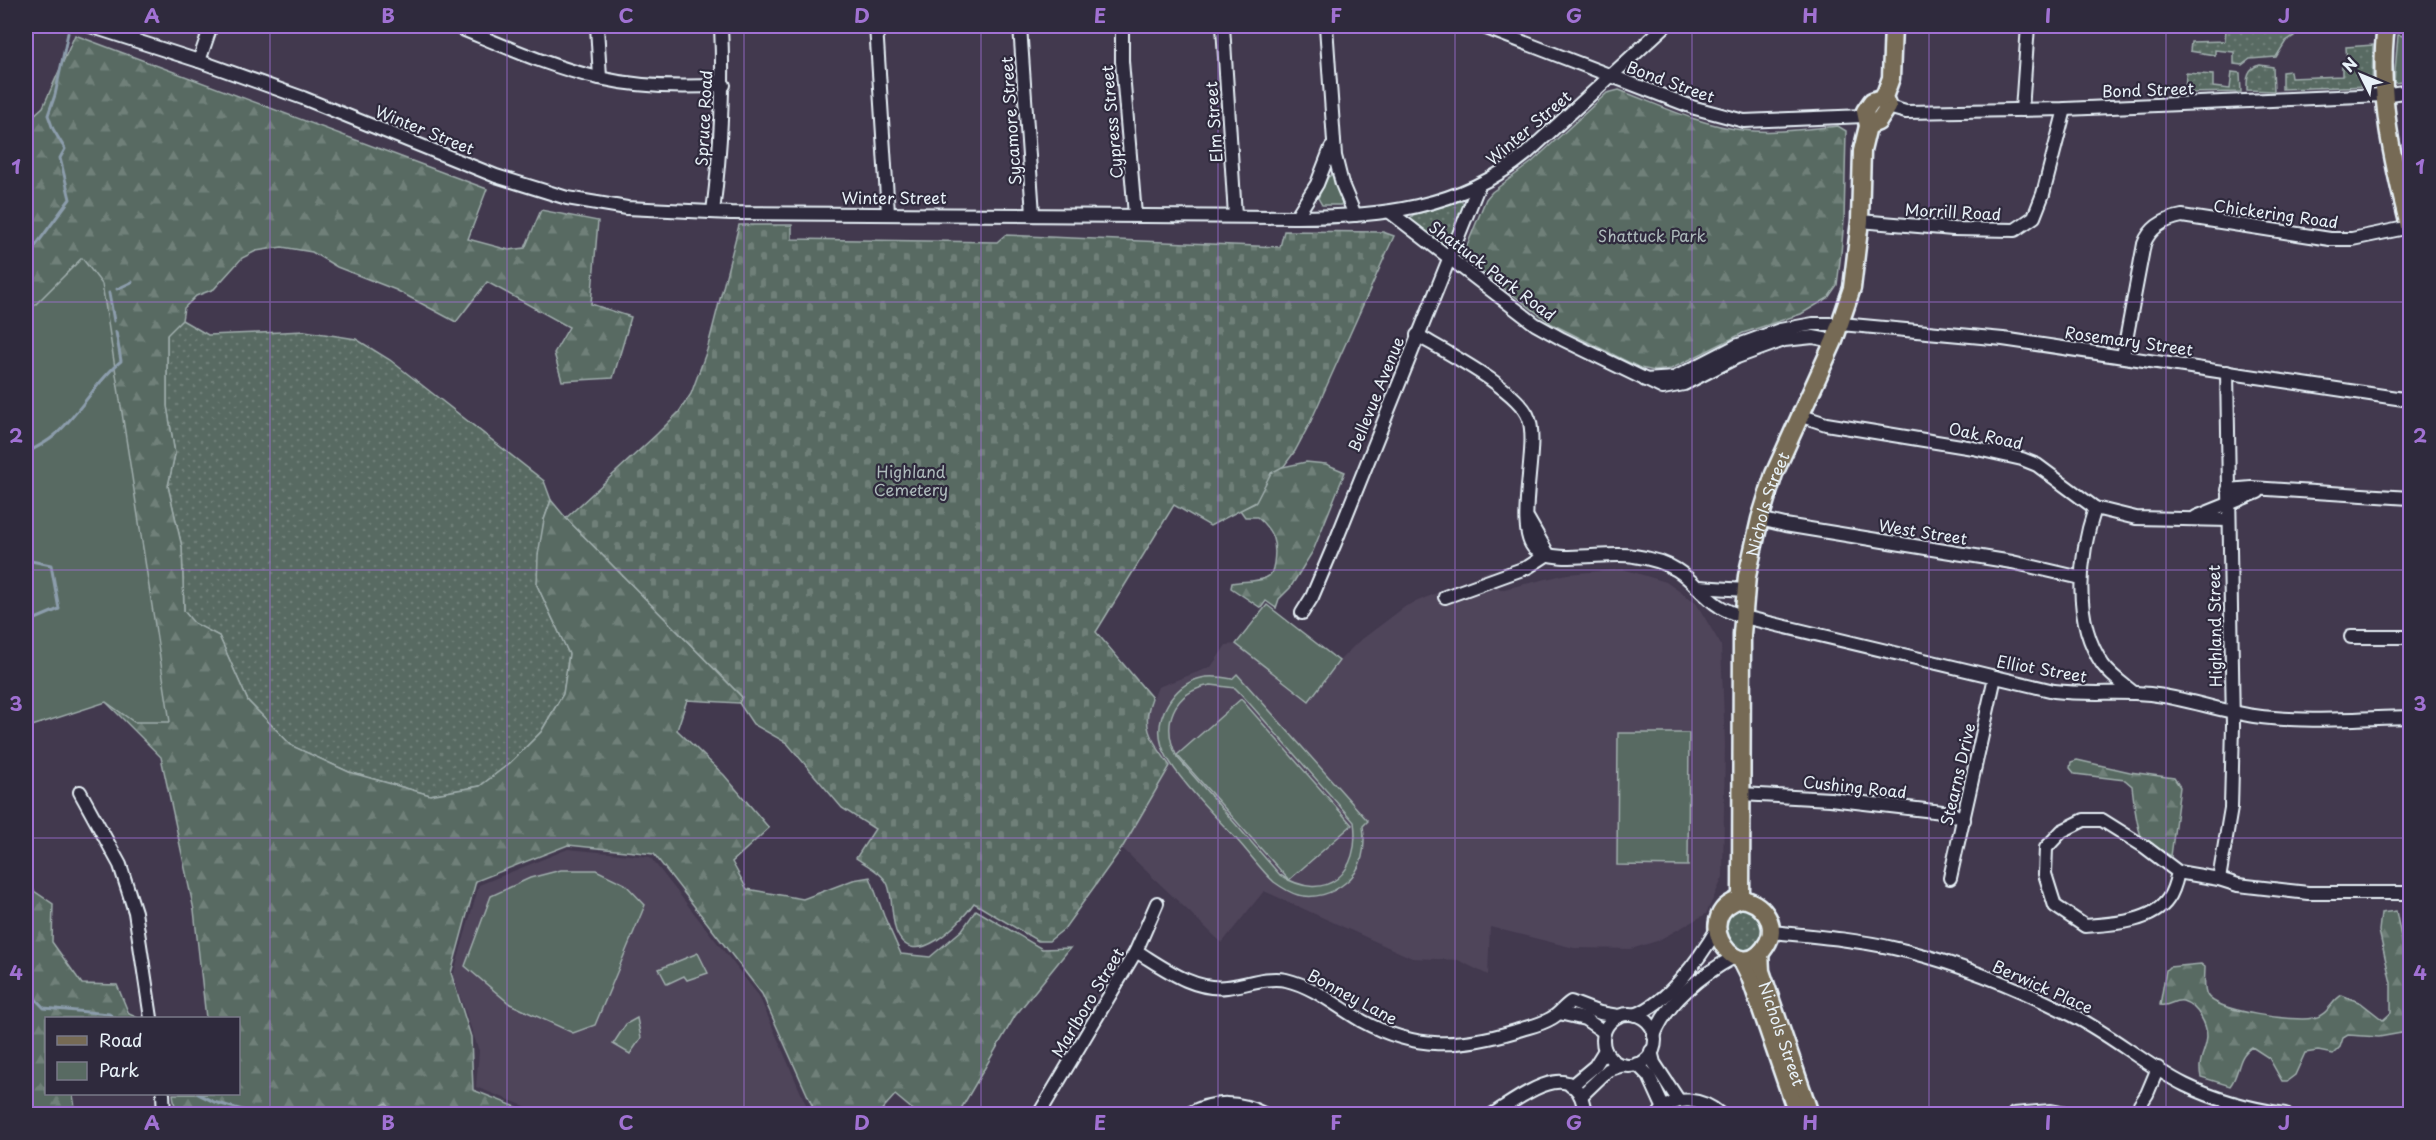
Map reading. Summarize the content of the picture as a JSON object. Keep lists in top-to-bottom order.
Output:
{
  "streets": {
    "main road": ["Nichols Street"],
    "street": [
      "Bond Street",
      "Spruce Road",
      "Sycamore Street",
      "Cypress Street",
      "Elm Street",
      "Winter Street",
      "Morrill Road",
      "Chickering Road",
      "Shattuck Park Road",
      "Rosemary Street",
      "Bellevue Avenue",
      "Oak Road",
      "West Street",
      "Highland Street",
      "Elliot Street",
      "Stearns Drive",
      "Cushing Road",
      "Berwick Place",
      "Bonney Lane",
      "Marlboro Street"
    ]
  },
  "crossings": [
    ["Bond Street", "Winter Street"],
    ["Bond Street", "Morrill Road"],
    ["Bond Street", "Nichols Street"],
    ["Spruce Road", "Winter Street"],
    ["Sycamore Street", "Winter Street"],
    ["Cypress Street", "Winter Street"],
    ["Elm Street", "Winter Street"],
    ["Winter Street", "Shattuck Park Road"],
    ["Winter Street", "Bellevue Avenue"],
    ["Morrill Road", "Nichols Street"],
    ["Chickering Road", "Rosemary Street"],
    ["Shattuck Park Road", "Rosemary Street"],
    ["Shattuck Park Road", "Bellevue Avenue"],
    ["Shattuck Park Road", "Nichols Street"],
    ["Rosemary Street", "Nichols Street"],
    ["Rosemary Street", "Highland Street"],
    ["Oak Road", "Nichols Street"],
    ["Oak Road", "Highland Street"],
    ["Nichols Street", "West Street"],
    ["Nichols Street", "Elliot Street"],
    ["Nichols Street", "Cushing Road"],
    ["Nichols Street", "Berwick Place"],
    ["Highland Street", "Elliot Street"],
    ["Elliot Street", "Stearns Drive"],
    ["Stearns Drive", "Cushing Road"],
    ["Bonney Lane", "Marlboro Street"]
  ],
  "parks": ["Shattuck Park", "Highland Cemetery"],
  "legend": ["Road", "Park"],
  "north": "top left",
  "grid": {
    "columns": [
      "A",
      "B",
      "C",
      "D",
      "E",
      "F",
      "G",
      "H",
      "I",
      "J"
    ],
    "rows": [
      "1",
      "2",
      "3",
      "4"
    ]
  }
}
